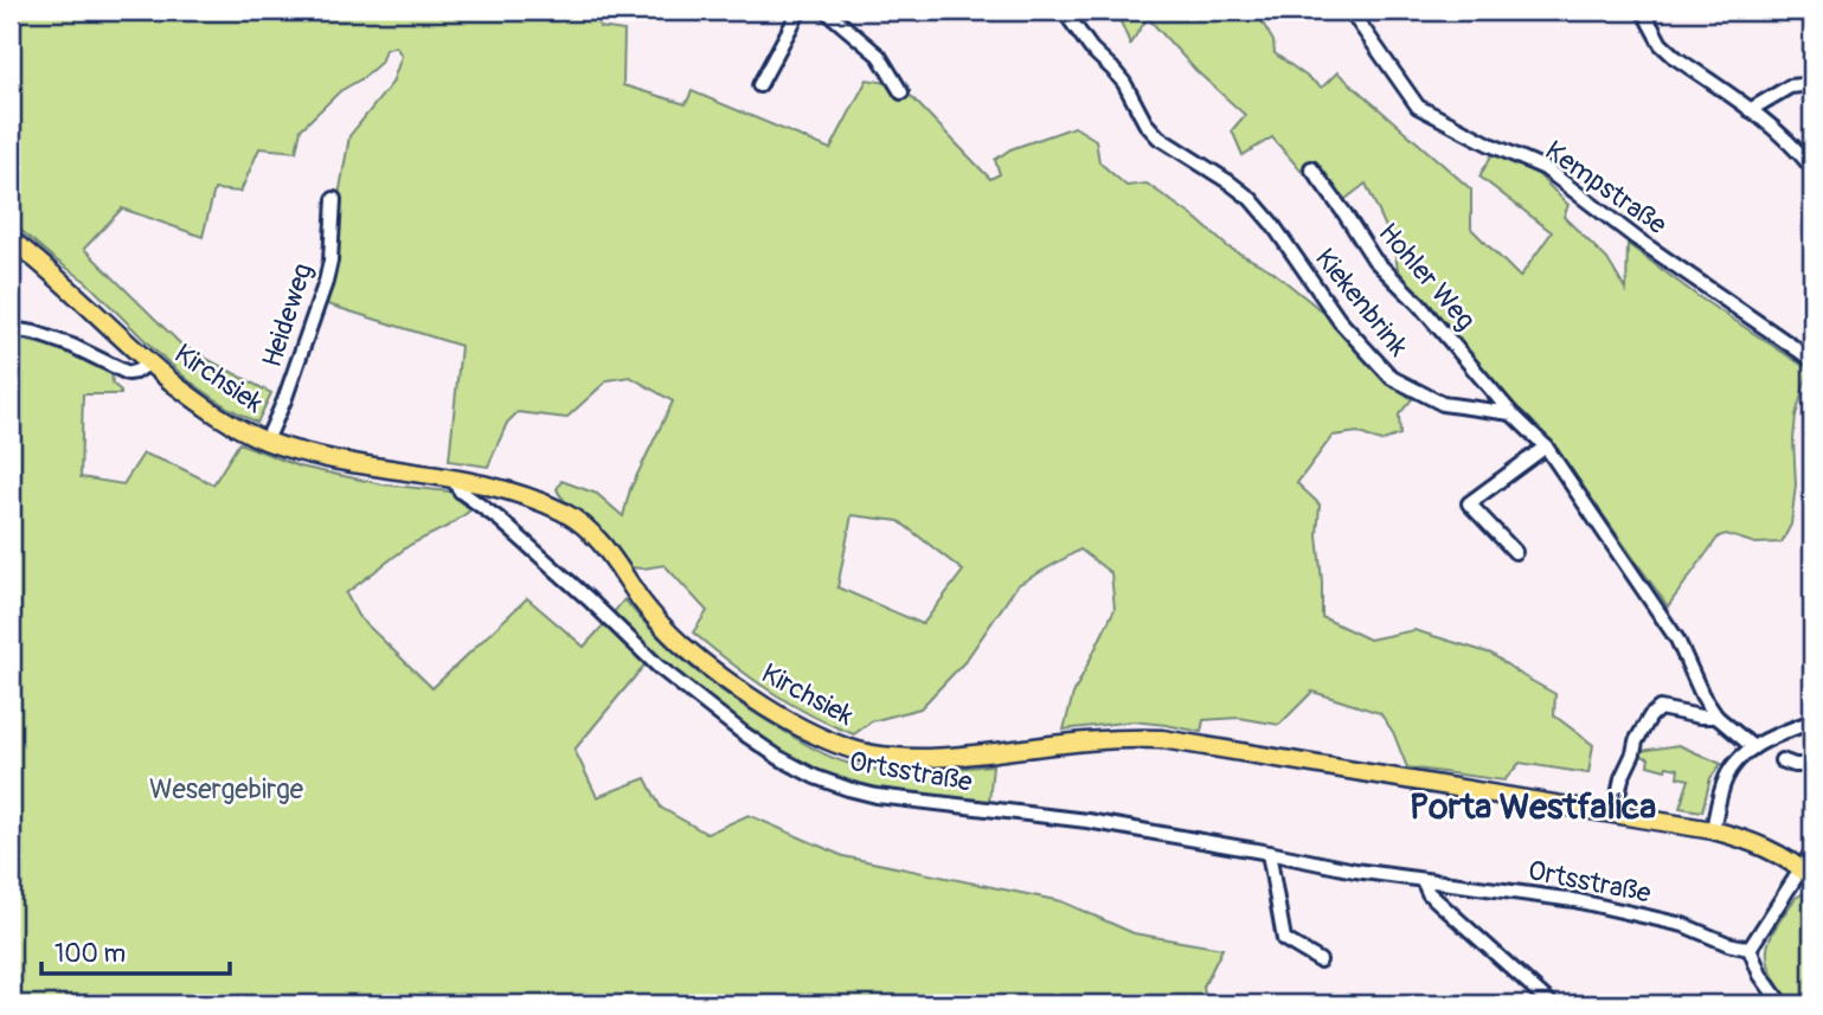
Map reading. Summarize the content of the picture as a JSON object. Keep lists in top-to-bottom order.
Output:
{
  "streets": {
    "main road": ["Kirchsiek"],
    "street": [
      "Kempstraße",
      "Hohler Weg",
      "Kiekenbrink",
      "Heideweg",
      "Ortsstraße"
    ]
  },
  "crossings": [
    ["Hohler Weg", "Kiekenbrink"],
    ["Heideweg", "Kirchsiek"],
    ["Kirchsiek", "Ortsstraße"]
  ],
  "districts": ["Porta Westfalica"],
  "parks": ["Wesergebirge"],
  "scale_bar": "100 m"
}
